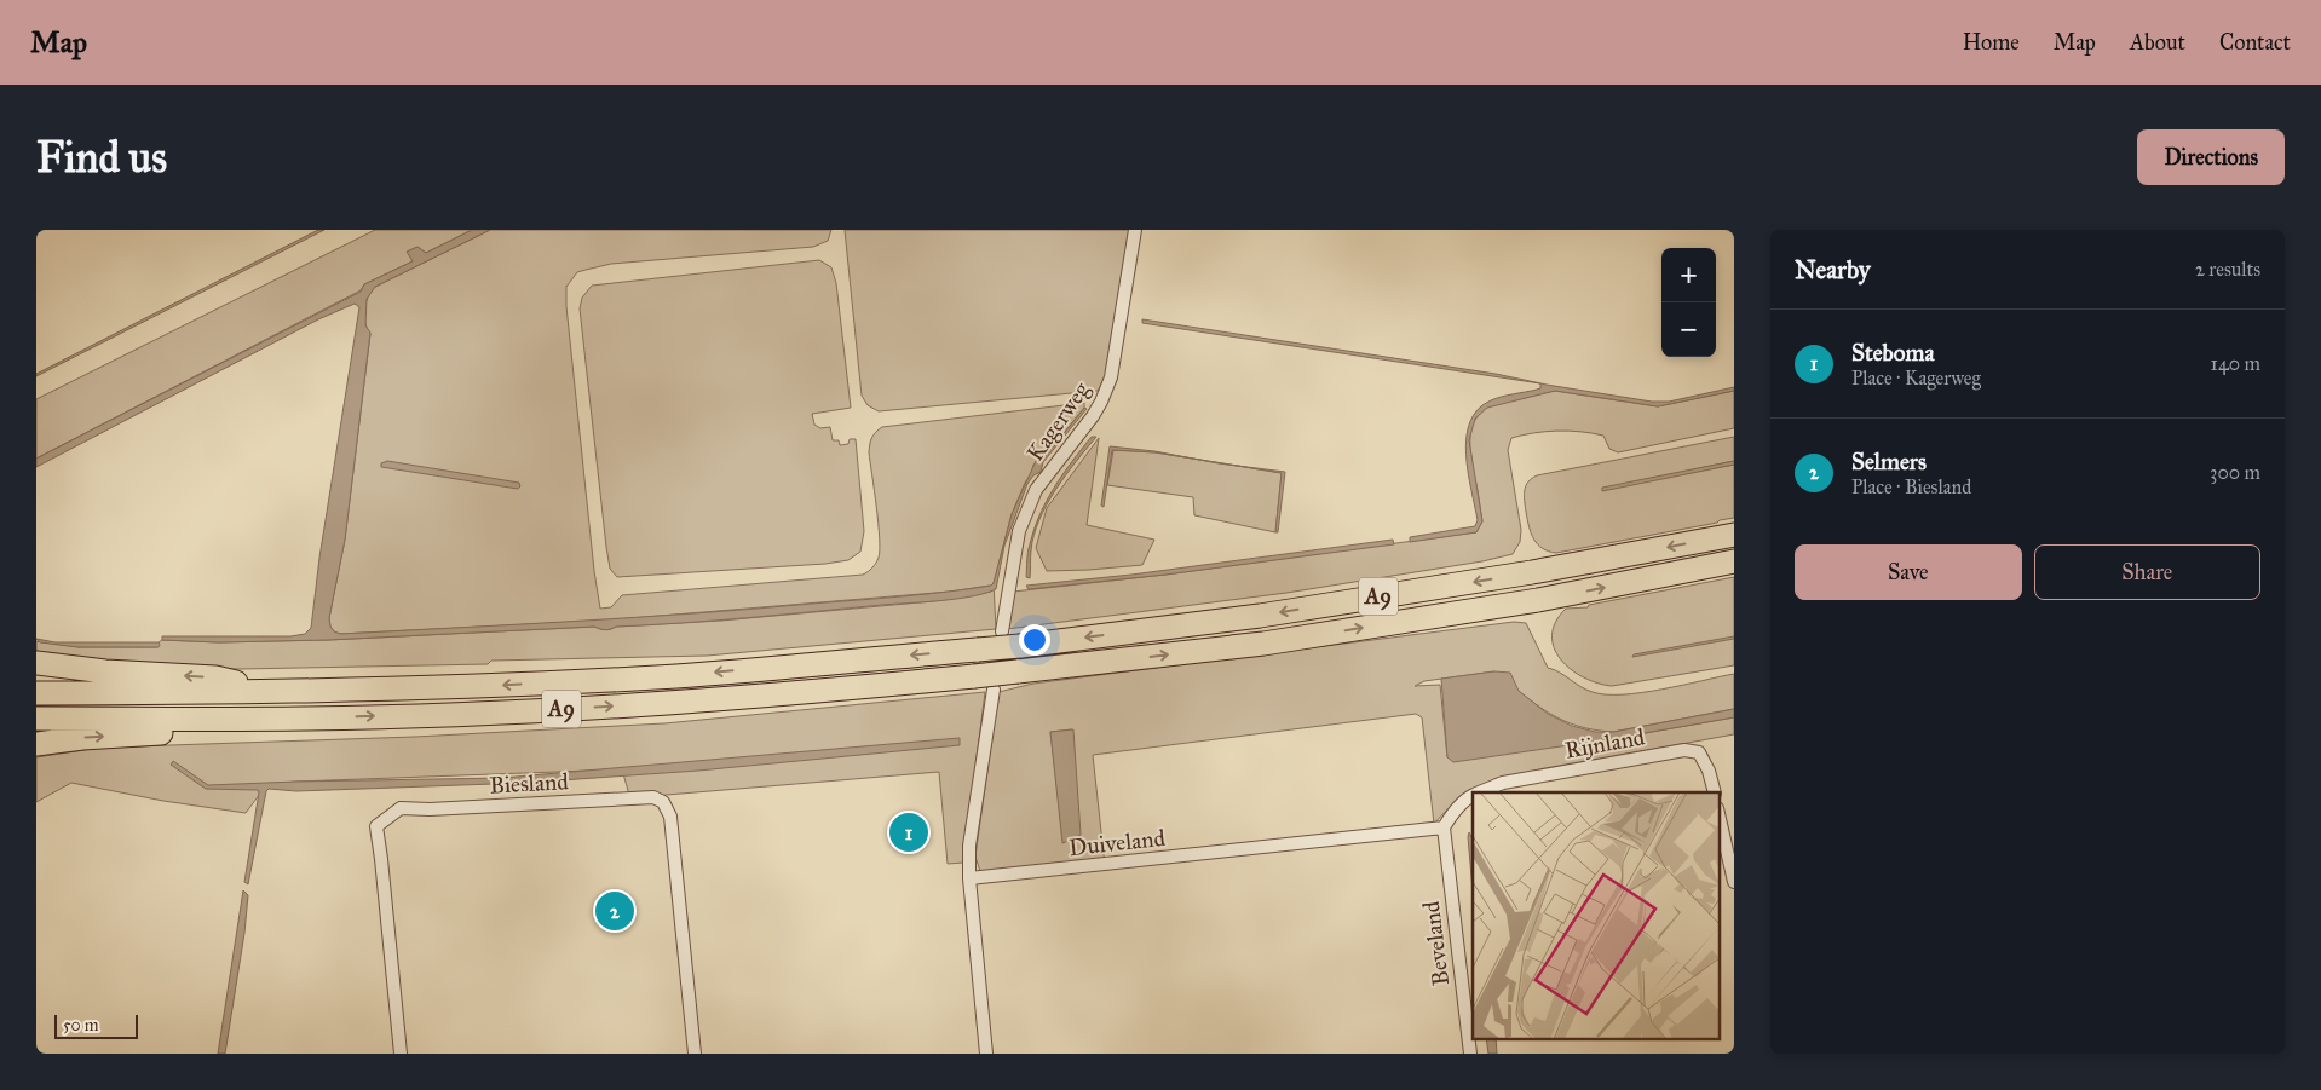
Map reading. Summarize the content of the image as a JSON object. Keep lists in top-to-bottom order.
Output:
{
  "streets": {
    "highway": ["A9"],
    "street": [
      "Kagerweg",
      "Rijnland",
      "Biesland",
      "Duiveland",
      "Beveland"
    ]
  },
  "crossings": [
    ["Rijnland", "Duiveland"],
    ["Rijnland", "Beveland"],
    ["Duiveland", "Beveland"]
  ],
  "scale_bar": "50 m",
  "page": {
    "header": "Map",
    "nav": [
      "Home",
      "Map",
      "About",
      "Contact"
    ],
    "buttons": [
      "Directions",
      ["Save", "Share"]
    ],
    "title": "Find us",
    "heading": ["Nearby", "2 results"],
    "map_buttons": ["+", "−"],
    "list": [
      {
        "mark": "1",
        "name": "Steboma",
        "note": "Place · Kagerweg",
        "value": "140 m"
      },
      {
        "mark": "2",
        "name": "Selmers",
        "note": "Place · Biesland",
        "value": "300 m"
      }
    ],
    "pins": ["1", "2"],
    "scale": "50 m"
  }
}
